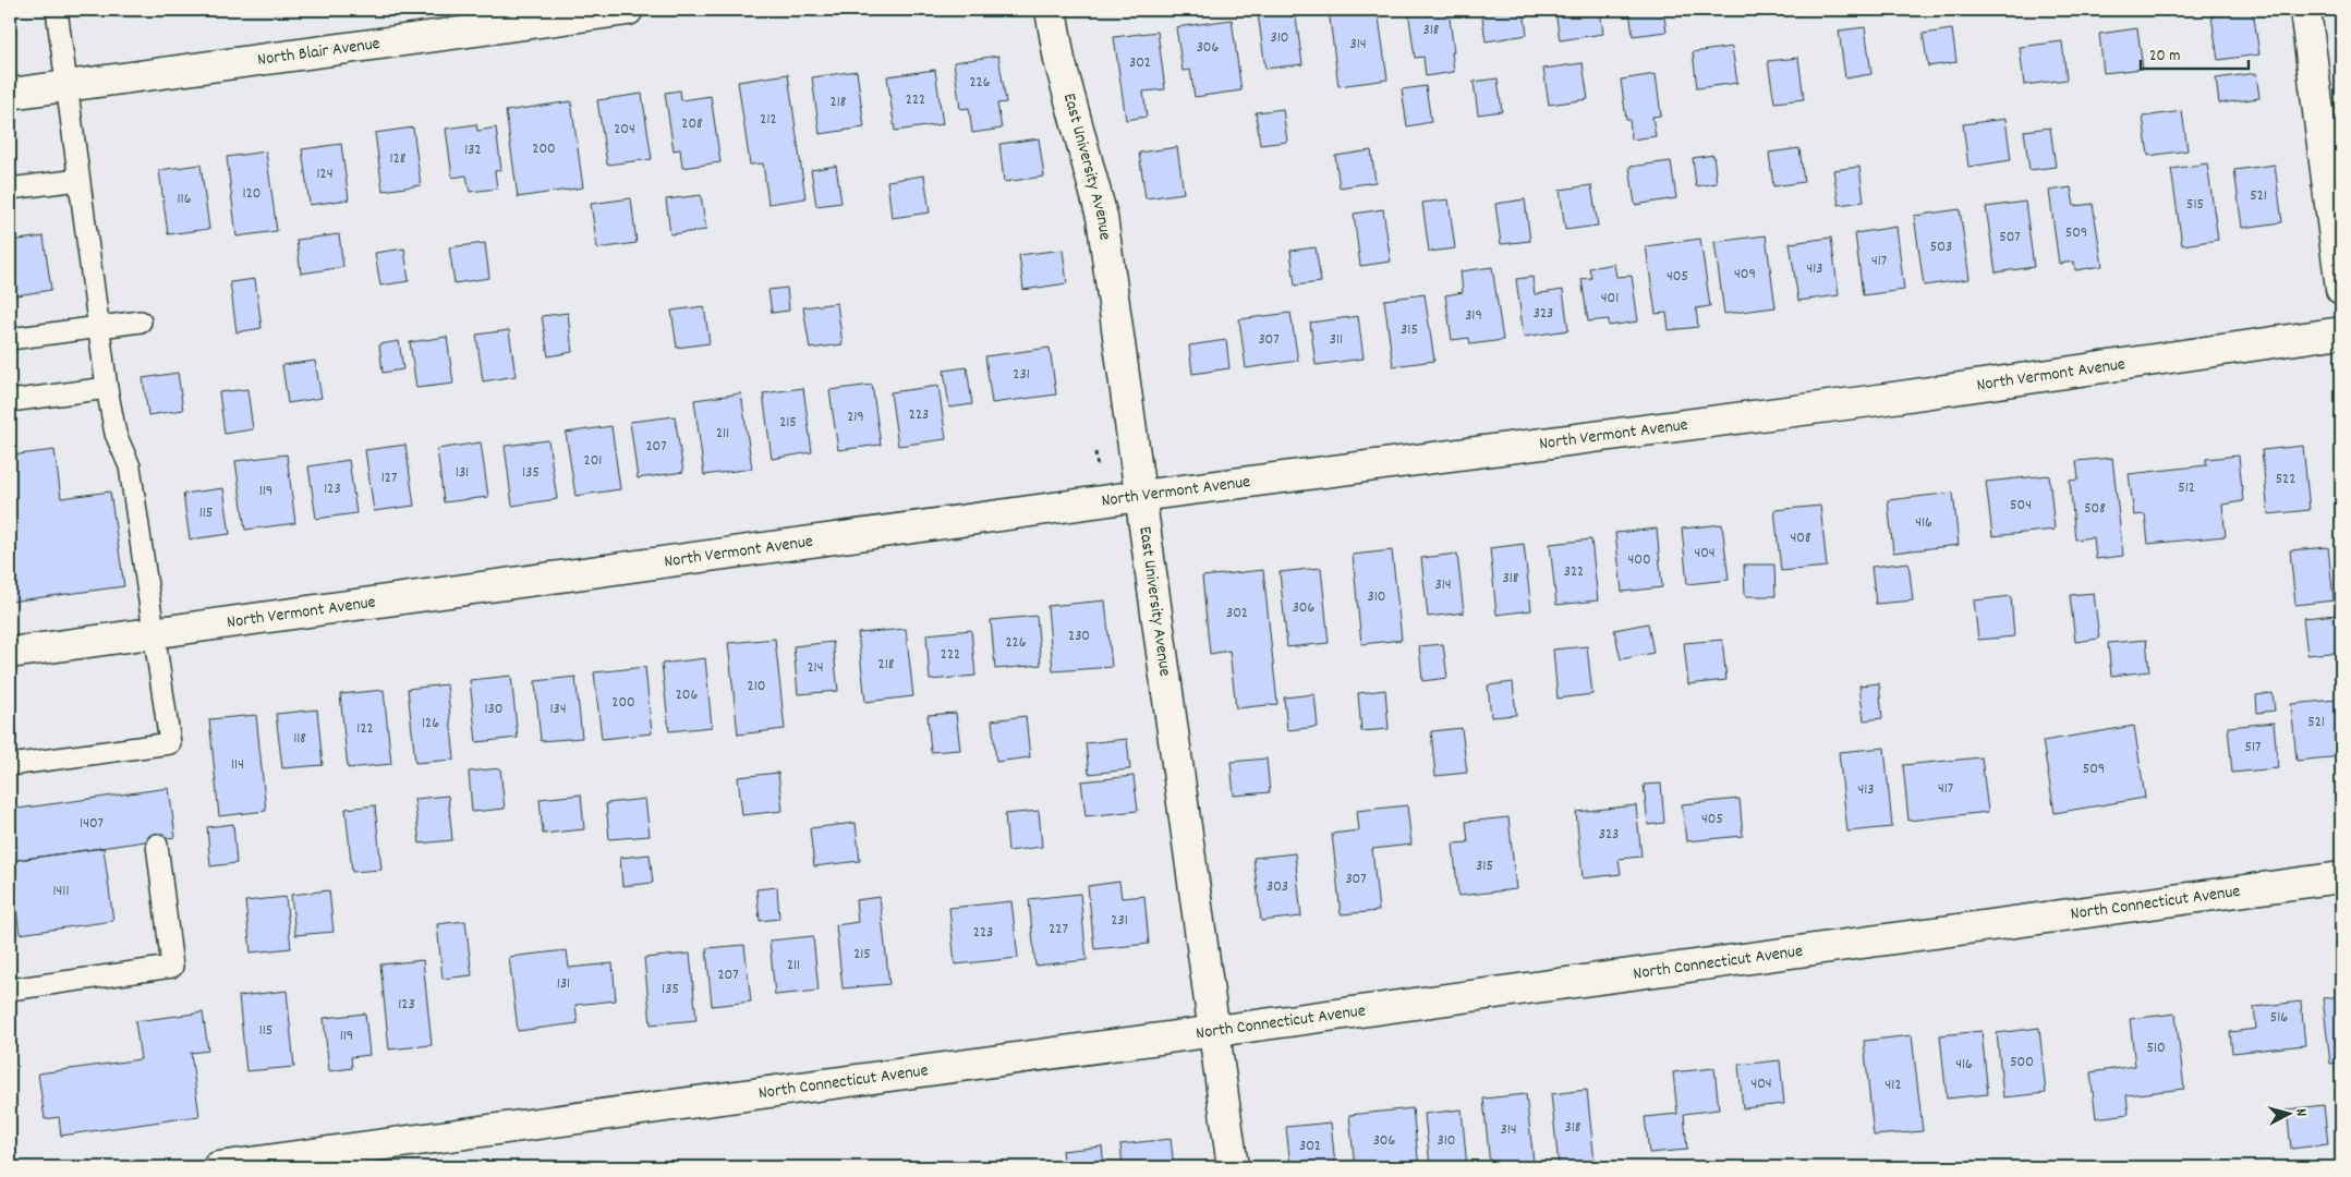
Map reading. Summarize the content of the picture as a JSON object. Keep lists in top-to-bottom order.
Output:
{
  "streets": {
    "street": [
      "North Blair Avenue",
      "East University Avenue",
      "North Vermont Avenue",
      "North Connecticut Avenue"
    ]
  },
  "crossings": [
    ["East University Avenue", "North Vermont Avenue"],
    ["East University Avenue", "North Connecticut Avenue"]
  ],
  "house_numbers": [
    "318",
    "310",
    "314",
    "306",
    "302",
    "226",
    "222",
    "218",
    "212",
    "208",
    "204",
    "200",
    "132",
    "128",
    "124",
    "120",
    "521",
    "116",
    "515",
    "509",
    "507",
    "503",
    "417",
    "413",
    "409",
    "405",
    "401",
    "323",
    "319",
    "315",
    "307",
    "311",
    "231",
    "223",
    "219",
    "215",
    "211",
    "207",
    "201",
    "131",
    "135",
    "127",
    "522",
    "512",
    "123",
    "119",
    "504",
    "508",
    "115",
    "416",
    "408",
    "404",
    "400",
    "322",
    "318",
    "314",
    "310",
    "306",
    "302",
    "230",
    "226",
    "222",
    "218",
    "214",
    "210",
    "206",
    "200",
    "130",
    "134",
    "521",
    "126",
    "122",
    "118",
    "517",
    "114",
    "509",
    "417",
    "413",
    "405",
    "1407",
    "323",
    "315",
    "307",
    "303",
    "1411",
    "231",
    "227",
    "223",
    "215",
    "211",
    "207",
    "131",
    "135",
    "123",
    "516",
    "115",
    "119",
    "510",
    "500",
    "416",
    "404",
    "412",
    "318",
    "314",
    "306",
    "310",
    "302"
  ],
  "scale_bar": "20 m",
  "north": "right"
}
